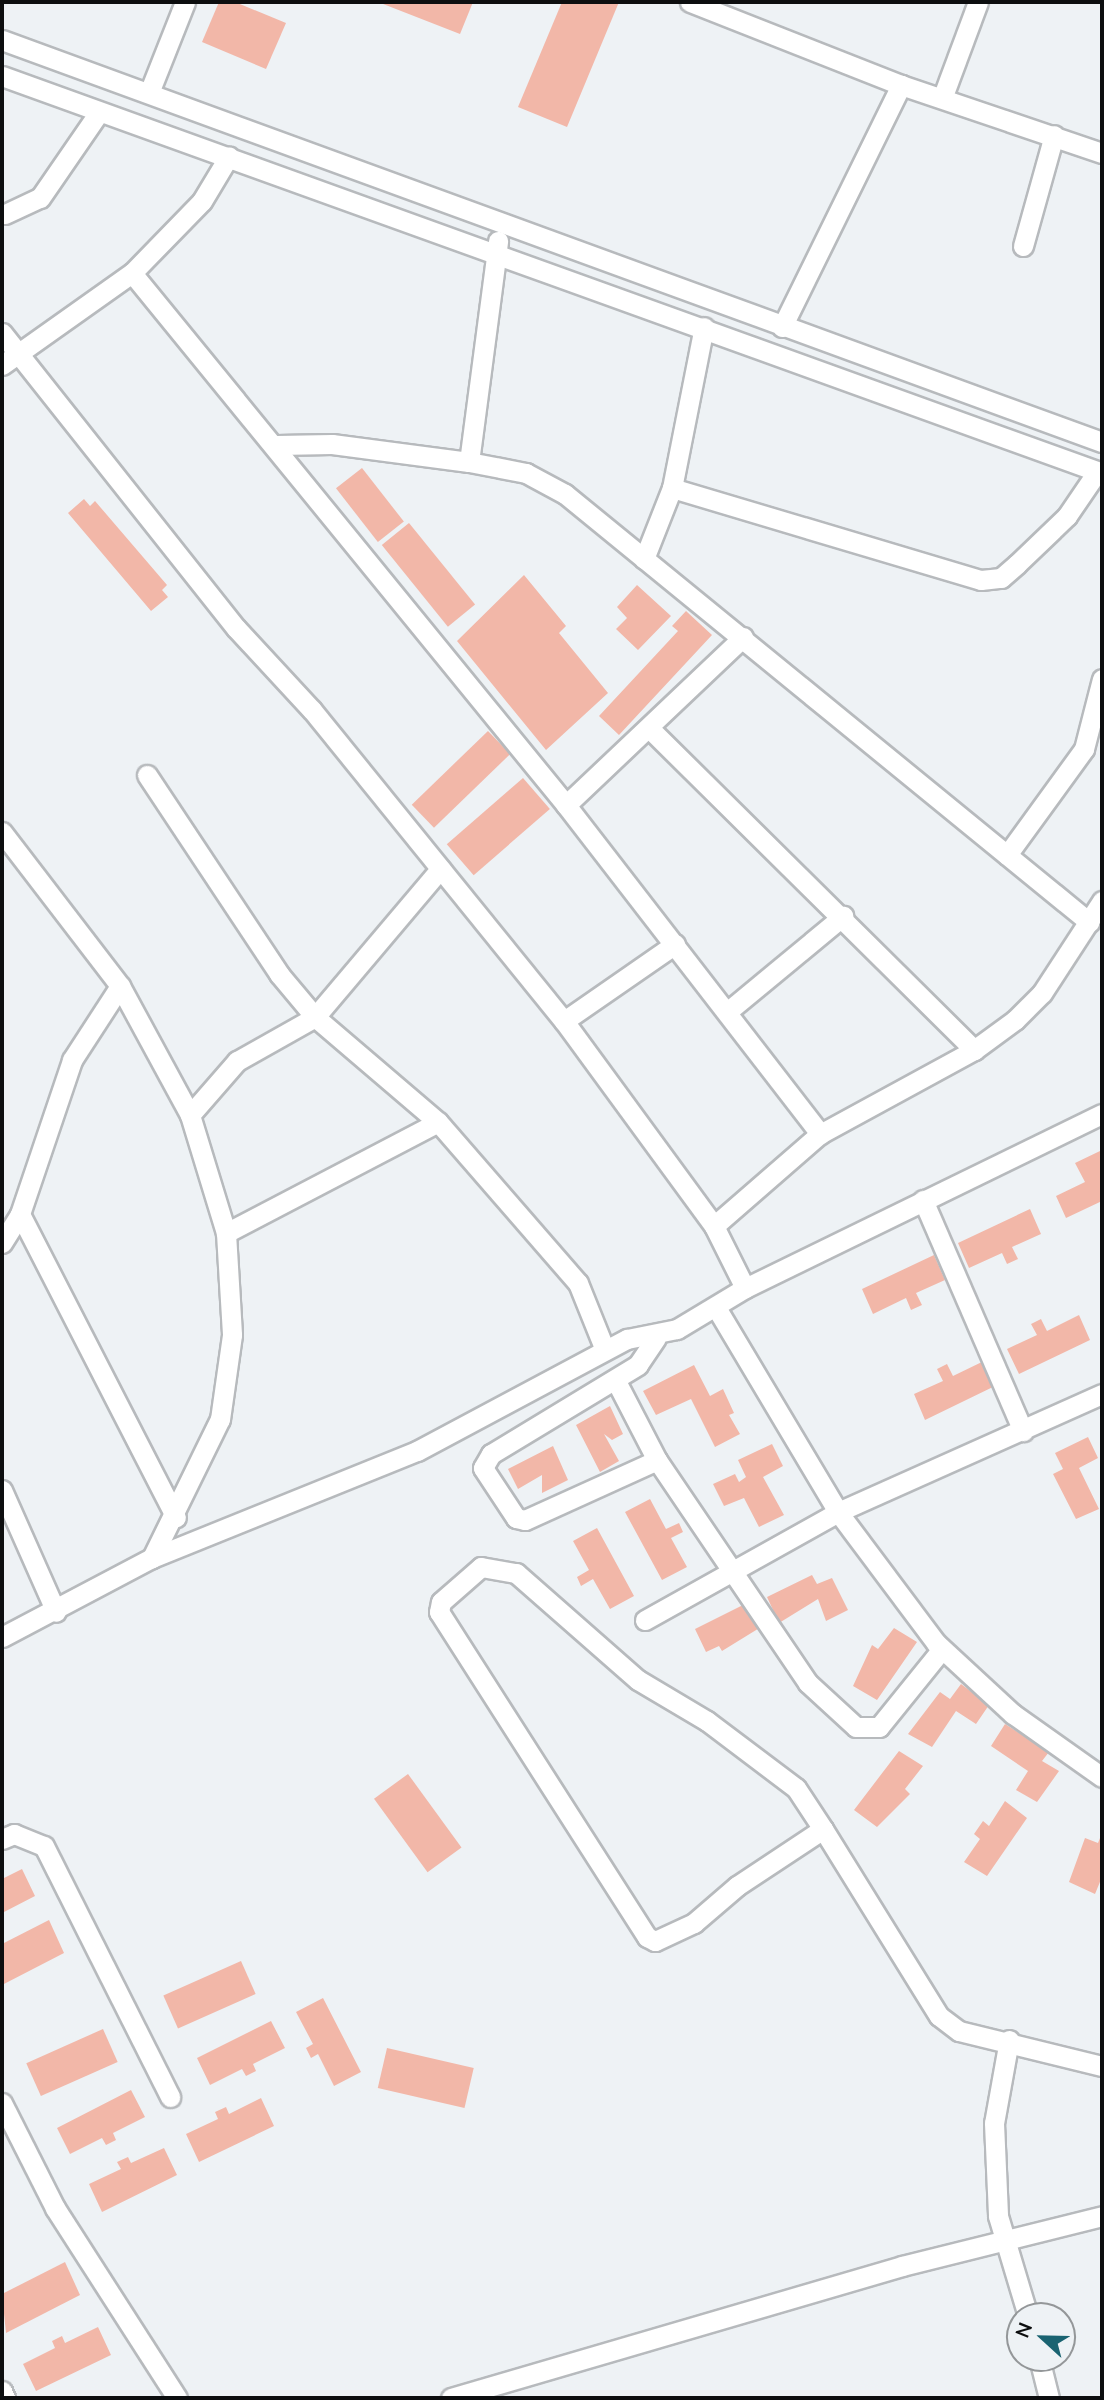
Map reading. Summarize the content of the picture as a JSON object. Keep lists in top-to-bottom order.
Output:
{
  "north": "left"
}
